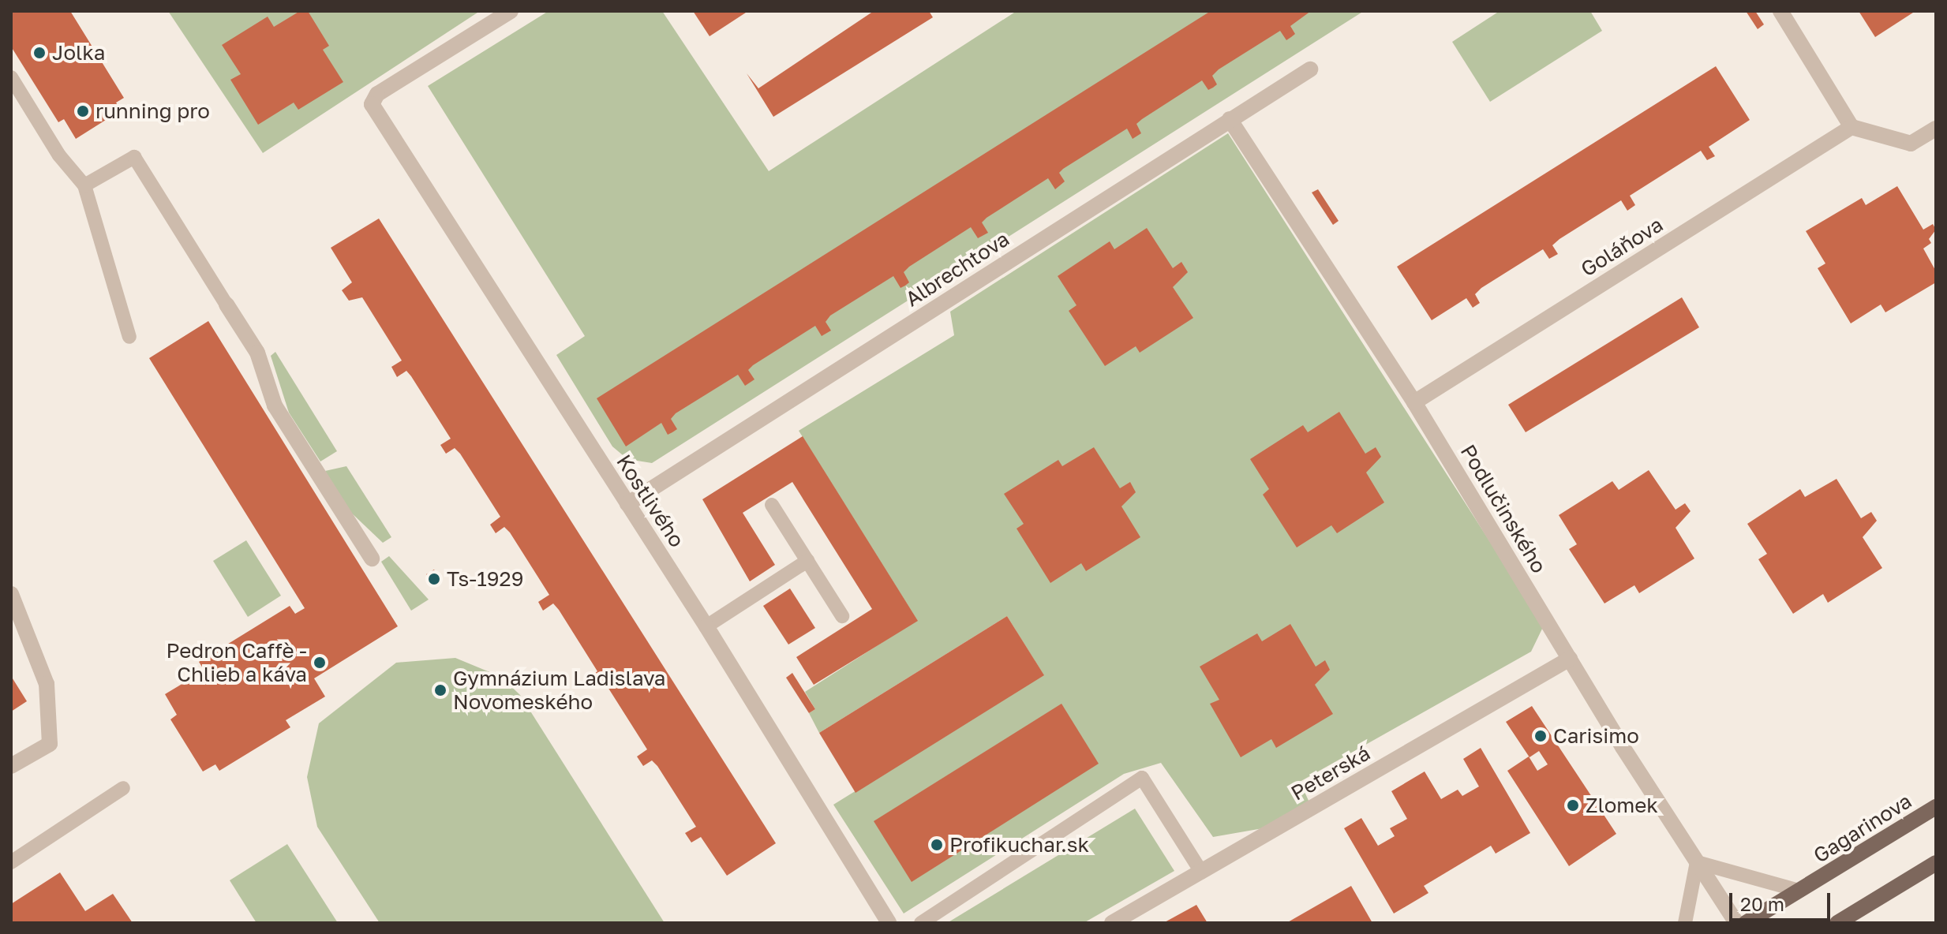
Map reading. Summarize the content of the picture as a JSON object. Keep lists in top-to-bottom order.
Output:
{
  "streets": {
    "main road": ["Gagarinova"],
    "street": [
      "Goláňova",
      "Albrechtova",
      "Kostlivého",
      "Podlučinského",
      "Peterská"
    ]
  },
  "crossings": [
    ["Goláňova", "Podlučinského"],
    ["Albrechtova", "Kostlivého"],
    ["Albrechtova", "Podlučinského"],
    ["Podlučinského", "Peterská"]
  ],
  "places": [
    "Jolka",
    "running pro",
    "Ts-1929",
    "Pedron Caffè - Chlieb a káva",
    "Gymnázium Ladislava Novomeského",
    "Carisimo",
    "Zlomek",
    "Profikuchar.sk"
  ],
  "scale_bar": "20 m"
}
